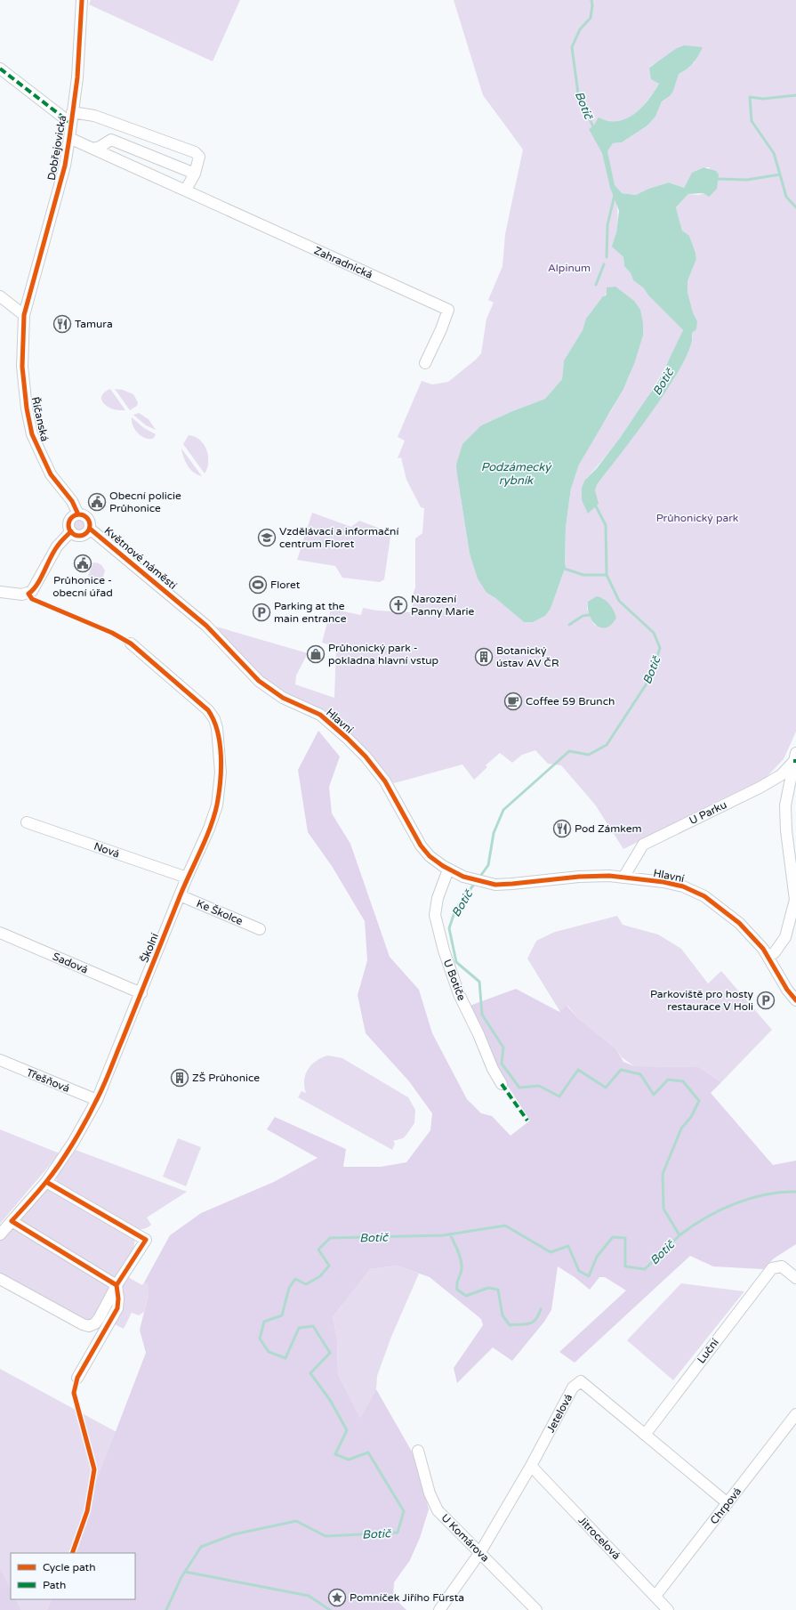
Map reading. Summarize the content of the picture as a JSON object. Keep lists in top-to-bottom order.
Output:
{
  "streets": {
    "street": [
      "Dobřejovická",
      "Zahradnická",
      "Říčanská",
      "Květnové náměstí",
      "Hlavní",
      "U Parku",
      "Nová",
      "Ke Školce",
      "Školní",
      "Sadová",
      "U Botiče",
      "Třešňová",
      "Luční",
      "Jetelová",
      "Chrpová",
      "U Komárova",
      "Jitrocelová"
    ]
  },
  "crossings": [
    ["Dobřejovická", "Zahradnická"],
    ["Dobřejovická", "Říčanská"],
    ["Říčanská", "Květnové náměstí"],
    ["Květnové náměstí", "Hlavní"],
    ["Hlavní", "U Parku"],
    ["Hlavní", "U Botiče"],
    ["Nová", "Školní"],
    ["Ke Školce", "Školní"],
    ["Školní", "Sadová"],
    ["Školní", "Třešňová"],
    ["Luční", "Jetelová"],
    ["Jetelová", "Chrpová"],
    ["Jetelová", "U Komárova"],
    ["Jetelová", "Jitrocelová"],
    ["Chrpová", "Jitrocelová"]
  ],
  "water": ["Botič", "Podzámecký rybník"],
  "parks": ["Alpinum", "Průhonický park"],
  "places": {
    "restaurant": ["Tamura", "Pod Zámkem"],
    "public building": ["Obecní policie Průhonice", "Průhonice - obecní úřad"],
    "school or university": ["Vzdělávací a informační centrum Floret"],
    "sports": ["Floret"],
    "church": ["Narození Panny Marie"],
    "parking": ["Parking at the main entrance", "Parkoviště pro hosty restaurace V Holi"],
    "shop": ["Průhonický park - pokladna hlavní vstup"],
    "building": ["Botanický ústav AV ČR", "ZŠ Průhonice"],
    "cafe": ["Coffee 59 Brunch"],
    "place": ["Pomníček Jiřího Fürsta"]
  },
  "legend": ["Cycle path", "Path"]
}
